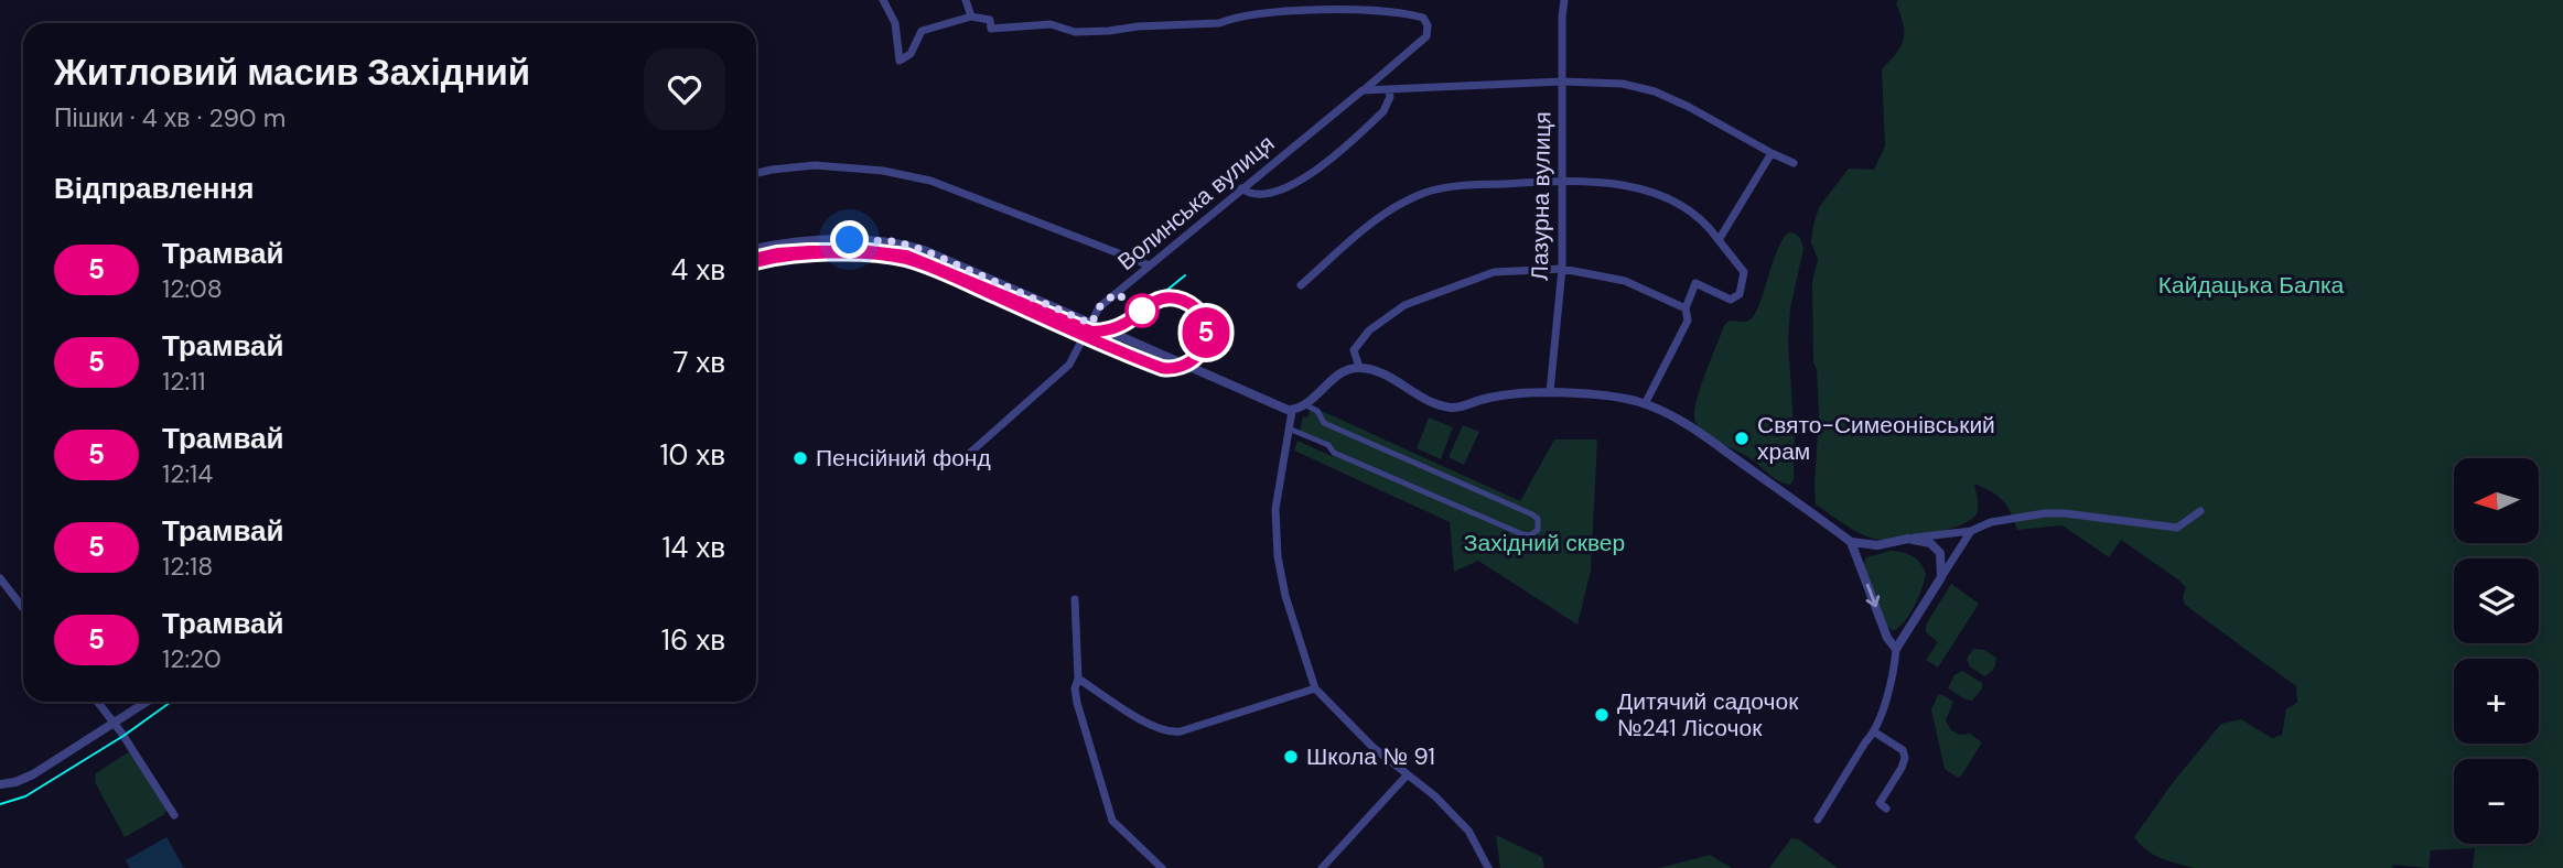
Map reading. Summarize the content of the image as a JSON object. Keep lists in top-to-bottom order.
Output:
{
  "streets": {
    "street": ["Лазурна вулиця", "Волинська вулиця"]
  },
  "parks": ["Кайдацька Балка", "Західний сквер"],
  "places": [
    "Свято-Симеонівський храм",
    "Пенсійний фонд",
    "Дитячий садочок №241 Лісочок",
    "Школа № 91"
  ],
  "lines": ["tram line 5"],
  "north": "left",
  "page": {
    "on_map": "5",
    "heading": [
      ["Житловий масив Західний", "Пішки · 4 хв · 290 m"],
      "Відправлення"
    ],
    "list": [
      {
        "mark": "5",
        "name": "Трамвай",
        "note": "12:08",
        "value": "4 хв"
      },
      {
        "mark": "5",
        "name": "Трамвай",
        "note": "12:11",
        "value": "7 хв"
      },
      {
        "mark": "5",
        "name": "Трамвай",
        "note": "12:14",
        "value": "10 хв"
      },
      {
        "mark": "5",
        "name": "Трамвай",
        "note": "12:18",
        "value": "14 хв"
      },
      {
        "mark": "5",
        "name": "Трамвай",
        "note": "12:20",
        "value": "16 хв"
      }
    ],
    "map_buttons": ["+", "−"]
  }
}
